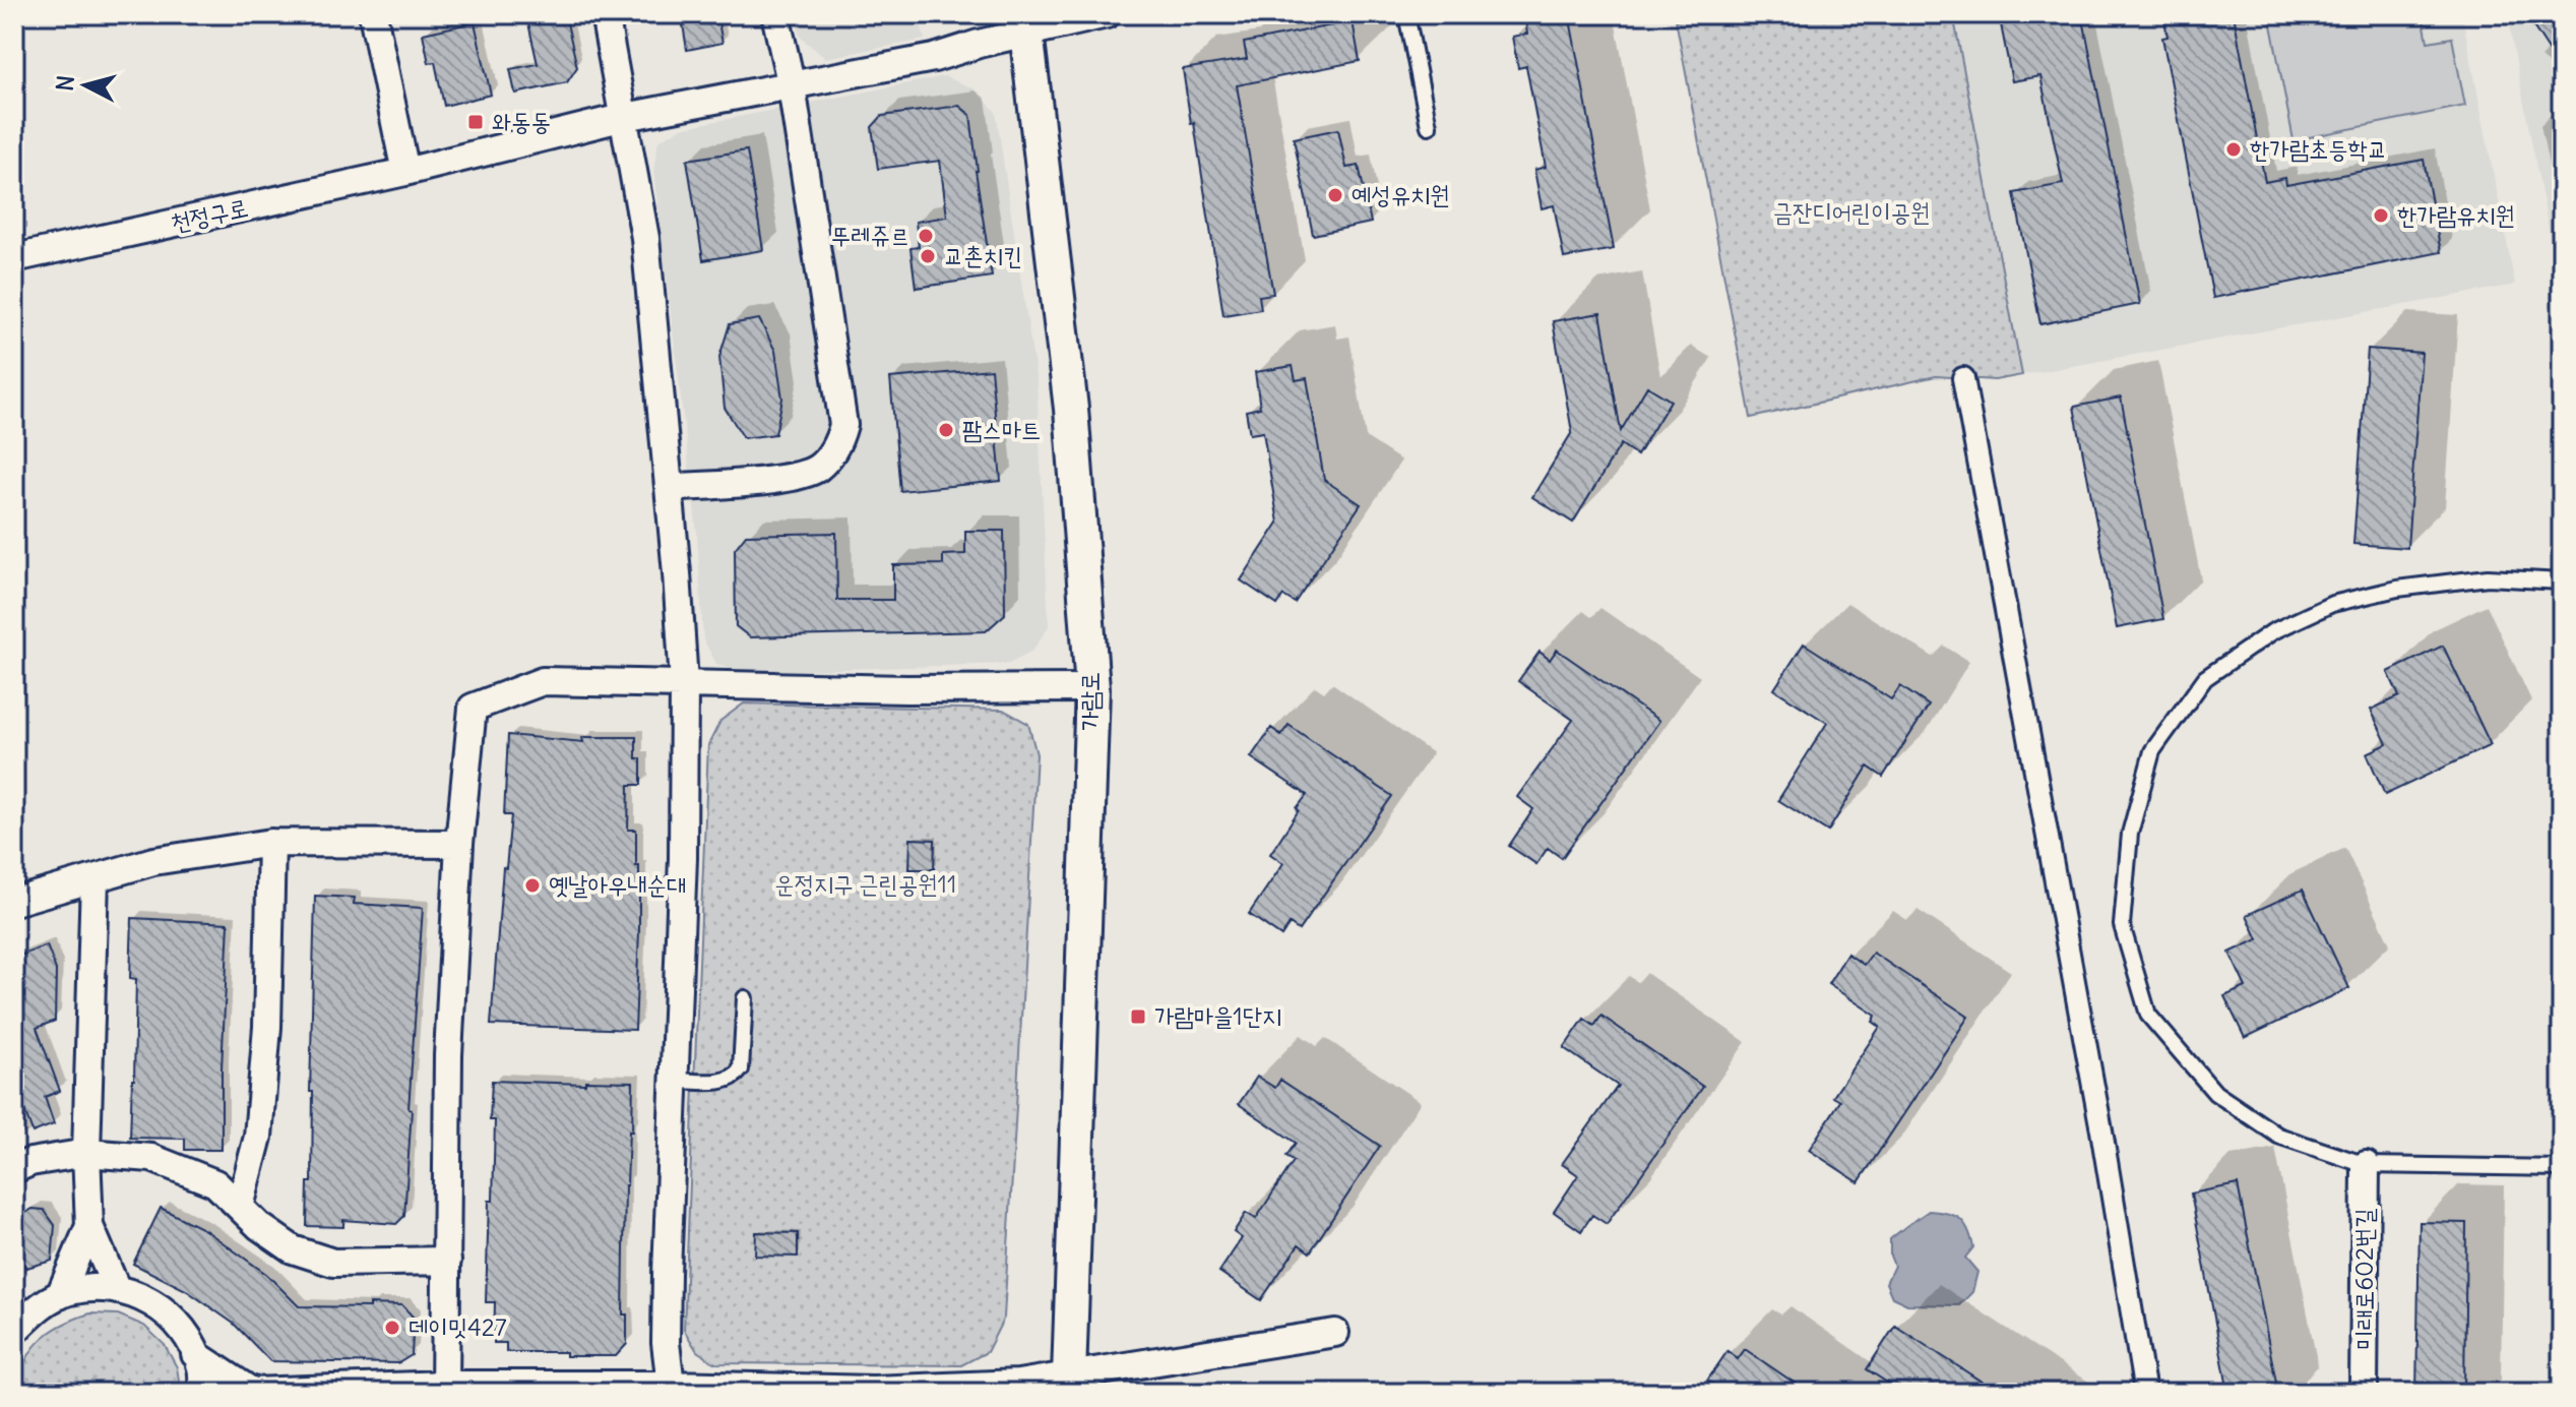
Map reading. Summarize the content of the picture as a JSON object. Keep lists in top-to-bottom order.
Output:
{
  "streets": {
    "street": ["천정구로", "가람로", "미래로602번길"]
  },
  "crossings": [
    ["천정구로", "가람로"]
  ],
  "parks": ["금잔디어린이공원", "운정지구 근린공원11"],
  "places": {
    "transit": ["와동동", "가람마을1단지"],
    "other": [
      "한가람초등학교",
      "예성유치원",
      "한가람유치원",
      "뚜레쥬르",
      "교촌치킨",
      "팜스마트",
      "옛날아우내순대",
      "데이밋427"
    ]
  },
  "north": "left"
}
